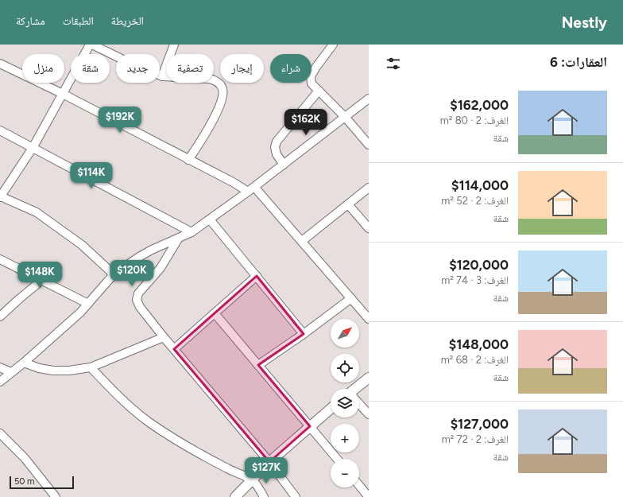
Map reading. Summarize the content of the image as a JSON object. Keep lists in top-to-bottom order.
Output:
{
  "scale_bar": "50 m",
  "north": "top right",
  "page": {
    "header": "Nestly",
    "nav": ["الخريطة", "الطبقات", "مشاركة"],
    "heading": "العقارات: 6",
    "chip": [
      "شراء",
      "إيجار",
      "تصفية",
      "جديد",
      "شقة",
      "منزل"
    ],
    "list": [
      {
        "name": "$162,000",
        "note": "الغرف: 2 · 80 m² · شقة"
      },
      {
        "name": "$114,000",
        "note": "الغرف: 2 · 52 m² · شقة"
      },
      {
        "name": "$120,000",
        "note": "الغرف: 3 · 74 m² · شقة"
      },
      {
        "name": "$148,000",
        "note": "الغرف: 2 · 68 m² · شقة"
      },
      {
        "name": "$127,000",
        "note": "الغرف: 2 · 72 m² · شقة"
      }
    ],
    "price": [
      "$192K",
      "$162K",
      "$114K",
      "$120K",
      "$148K",
      "$127K"
    ],
    "map_buttons": ["+", "−"],
    "scale": "50 m"
  }
}
